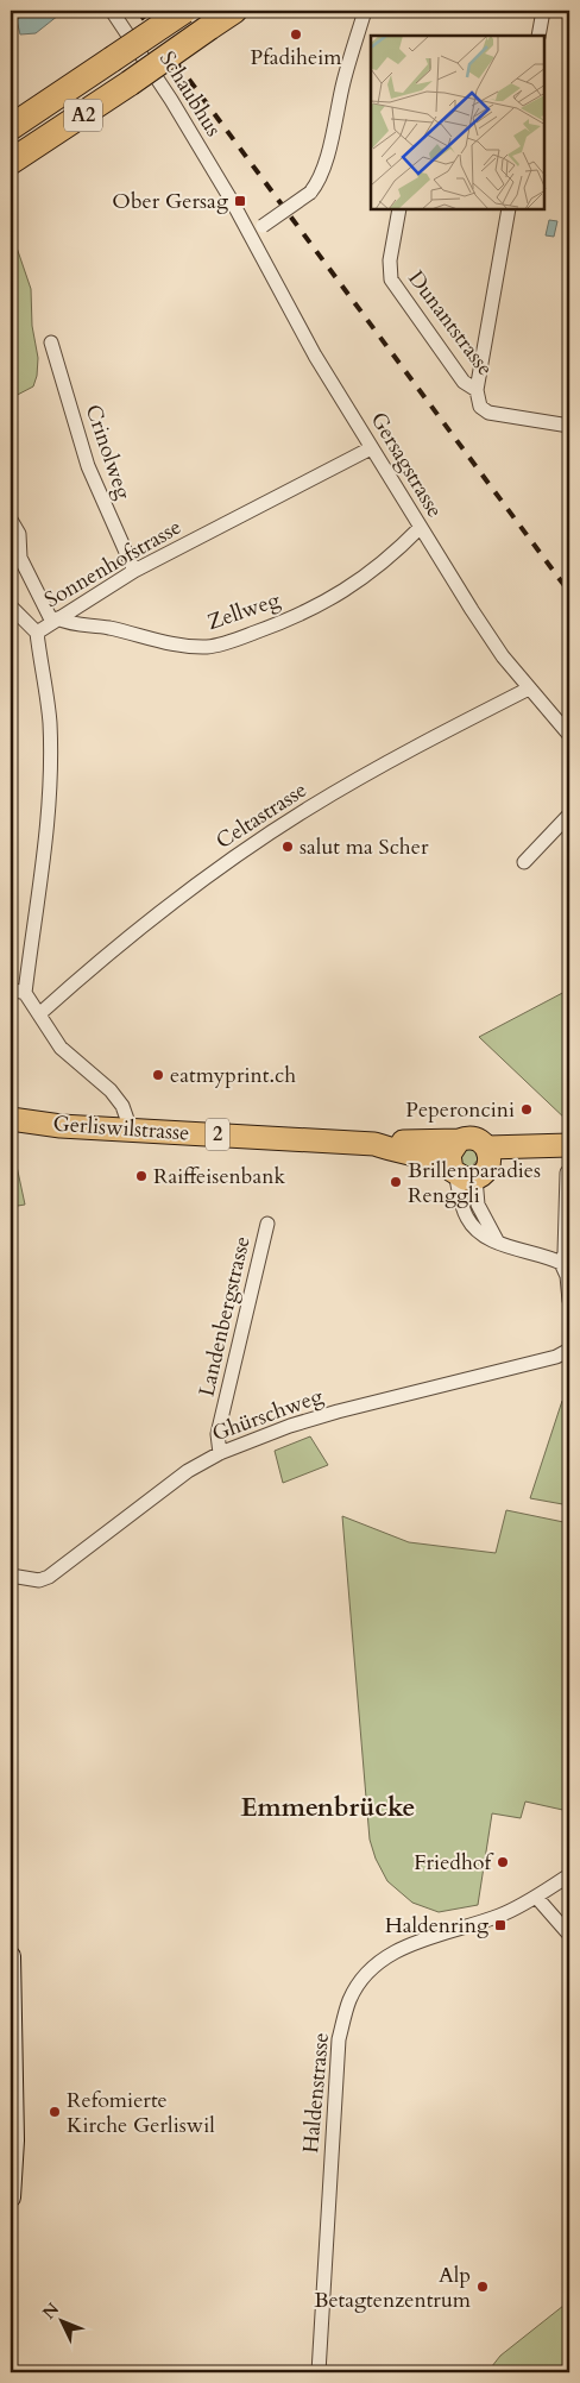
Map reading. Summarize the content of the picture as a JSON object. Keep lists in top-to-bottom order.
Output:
{
  "streets": {
    "highway": ["A2"],
    "main road": ["Gerliswilstrasse", "2"],
    "street": [
      "Schaubhus",
      "Dunantstrasse",
      "Crinolweg",
      "Gersagstrasse",
      "Sonnenhofstrasse",
      "Zellweg",
      "Celtastrasse",
      "Landenbergstrasse",
      "Ghürschweg",
      "Haldenstrasse"
    ]
  },
  "crossings": [
    ["Schaubhus", "Gersagstrasse"],
    ["Crinolweg", "Sonnenhofstrasse"],
    ["Gersagstrasse", "Sonnenhofstrasse"],
    ["Gersagstrasse", "Zellweg"],
    ["Gersagstrasse", "Celtastrasse"],
    ["Sonnenhofstrasse", "Zellweg"],
    ["Gerliswilstrasse", "2"],
    ["Landenbergstrasse", "Ghürschweg"]
  ],
  "districts": ["Emmenbrücke"],
  "places": {
    "other": [
      "Pfadiheim",
      "salut ma Scher",
      "eatmyprint.ch",
      "Peperoncini",
      "Raiffeisenbank",
      "Brillenparadies Renggli",
      "Friedhof",
      "Refomierte Kirche Gerliswil",
      "Alp Betagtenzentrum"
    ],
    "transit": ["Ober Gersag", "Haldenring"]
  },
  "north": "top left"
}
